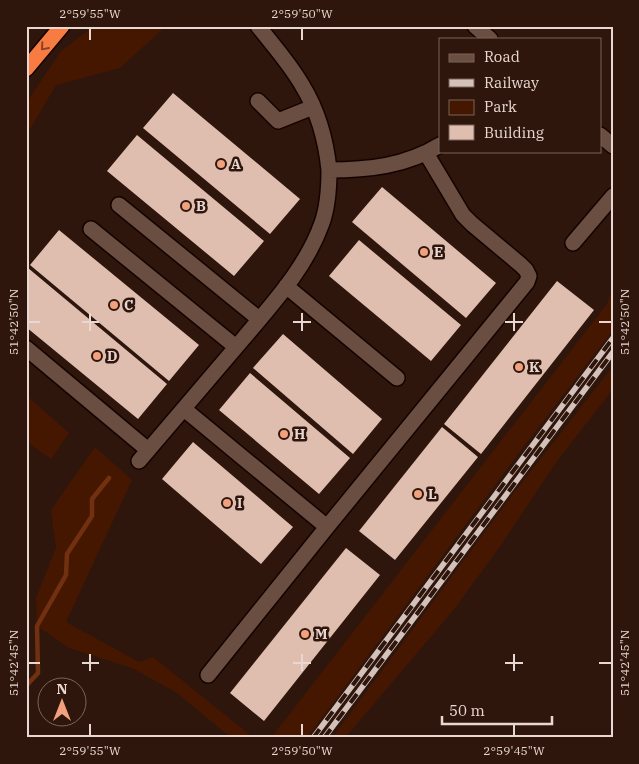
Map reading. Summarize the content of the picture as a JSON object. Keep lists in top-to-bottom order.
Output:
{
  "places": [
    "A",
    "B",
    "E",
    "C",
    "D",
    "K",
    "H",
    "L",
    "I",
    "M"
  ],
  "legend": [
    "Road",
    "Railway",
    "Park",
    "Building"
  ],
  "scale_bar": "50 m",
  "north": "top",
  "coordinates": [
    "2°59'55\"W",
    "2°59'50\"W",
    "51°42'50\"N",
    "51°42'45\"N",
    "2°59'45\"W"
  ]
}
